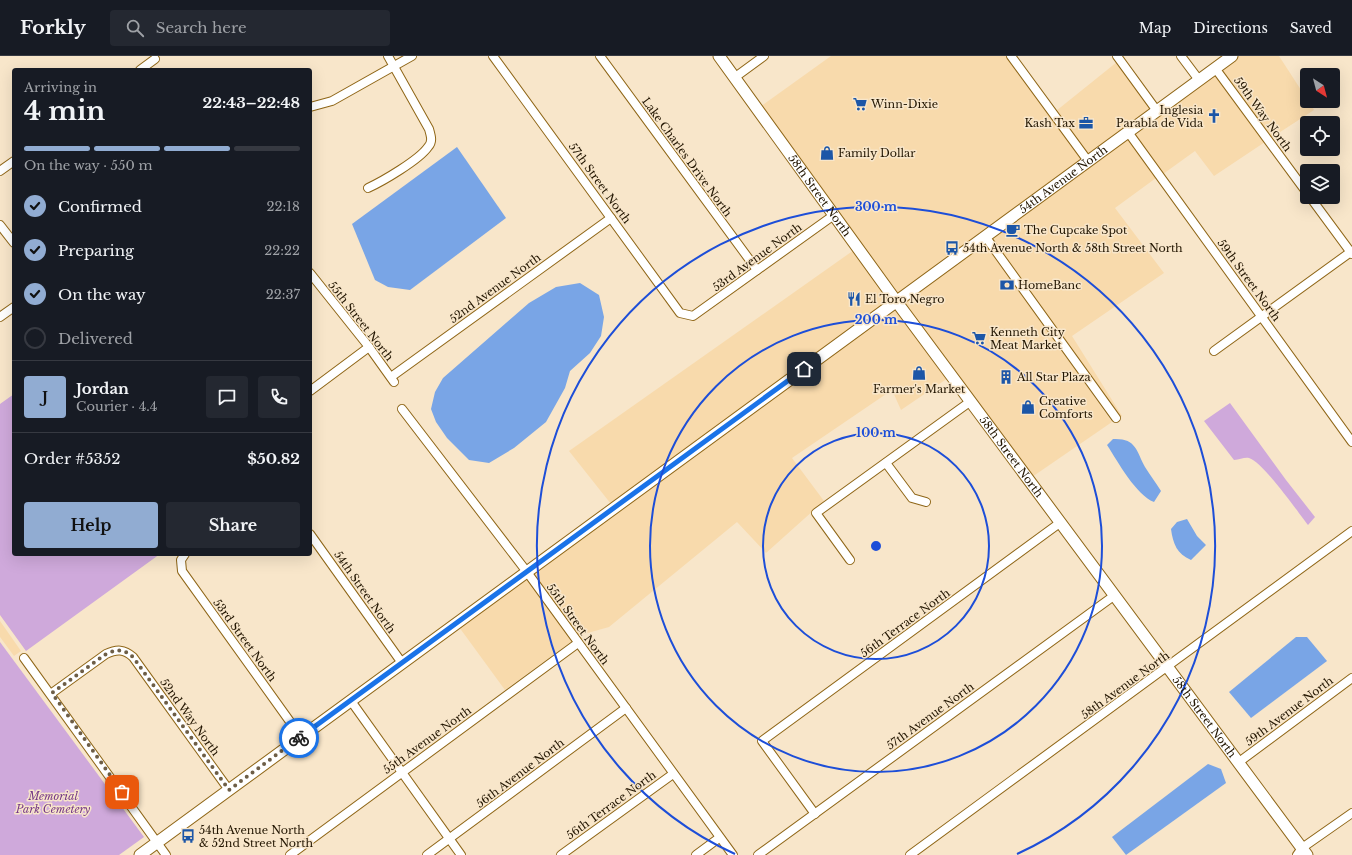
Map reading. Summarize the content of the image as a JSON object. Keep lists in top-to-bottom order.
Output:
{
  "streets": {
    "main road": ["54th Avenue North", "58th Street North"],
    "street": [
      "59th Way North",
      "Lake Charles Drive North",
      "57th Street North",
      "53rd Avenue North",
      "59th Street North",
      "52nd Avenue North",
      "55th Street North",
      "54th Street North",
      "56th Terrace North",
      "53rd Street North",
      "58th Avenue North",
      "59th Avenue North",
      "57th Avenue North",
      "52nd Way North",
      "55th Avenue North",
      "56th Avenue North"
    ]
  },
  "crossings": [
    ["59th Way North", "54th Avenue North"],
    ["Lake Charles Drive North", "53rd Avenue North"],
    ["54th Avenue North", "58th Street North"],
    ["54th Avenue North", "59th Street North"],
    ["54th Avenue North", "55th Street North"],
    ["54th Avenue North", "54th Street North"],
    ["54th Avenue North", "53rd Street North"],
    ["54th Avenue North", "52nd Way North"],
    ["57th Street North", "53rd Avenue North"],
    ["57th Street North", "52nd Avenue North"],
    ["58th Street North", "53rd Avenue North"],
    ["58th Street North", "56th Terrace North"],
    ["58th Street North", "58th Avenue North"],
    ["58th Street North", "59th Avenue North"],
    ["58th Street North", "57th Avenue North"],
    ["52nd Avenue North", "55th Street North"],
    ["55th Street North", "56th Terrace North"],
    ["55th Street North", "55th Avenue North"],
    ["55th Street North", "56th Avenue North"],
    ["56th Terrace North", "57th Avenue North"]
  ],
  "parks": ["Memorial Park Cemetery"],
  "places": {
    "supermarket": ["Winn-Dixie", "Kenneth City Meat Market"],
    "church": ["Inglesia Parabla de Vida"],
    "office": ["Kash Tax"],
    "shop": ["Family Dollar", "Farmer's Market", "Creative Comforts"],
    "cafe": ["The Cupcake Spot"],
    "bus stop": ["54th Avenue North & 58th Street North", "54th Avenue North & 52nd Street North"],
    "bank": ["HomeBanc"],
    "restaurant": ["El Toro Negro"],
    "building": ["All Star Plaza"]
  },
  "north": "bottom right",
  "page": {
    "header": "Forkly",
    "search": "Search here",
    "nav": ["Map", "Directions", "Saved"],
    "heading": ["4 min", "Arriving in", "22:43–22:48"],
    "panel": [
      "Jordan",
      "Courier · 4.4",
      "Order #5352",
      "$50.82"
    ],
    "bar": "On the way · 550 m",
    "list": [
      ["Confirmed", "22:18"],
      ["Preparing", "22:22"],
      ["On the way", "22:37"],
      "Delivered"
    ],
    "round": "J",
    "buttons": ["Help", "Share"]
  },
  "rings": ["300 m", "200 m", "100 m"]
}
